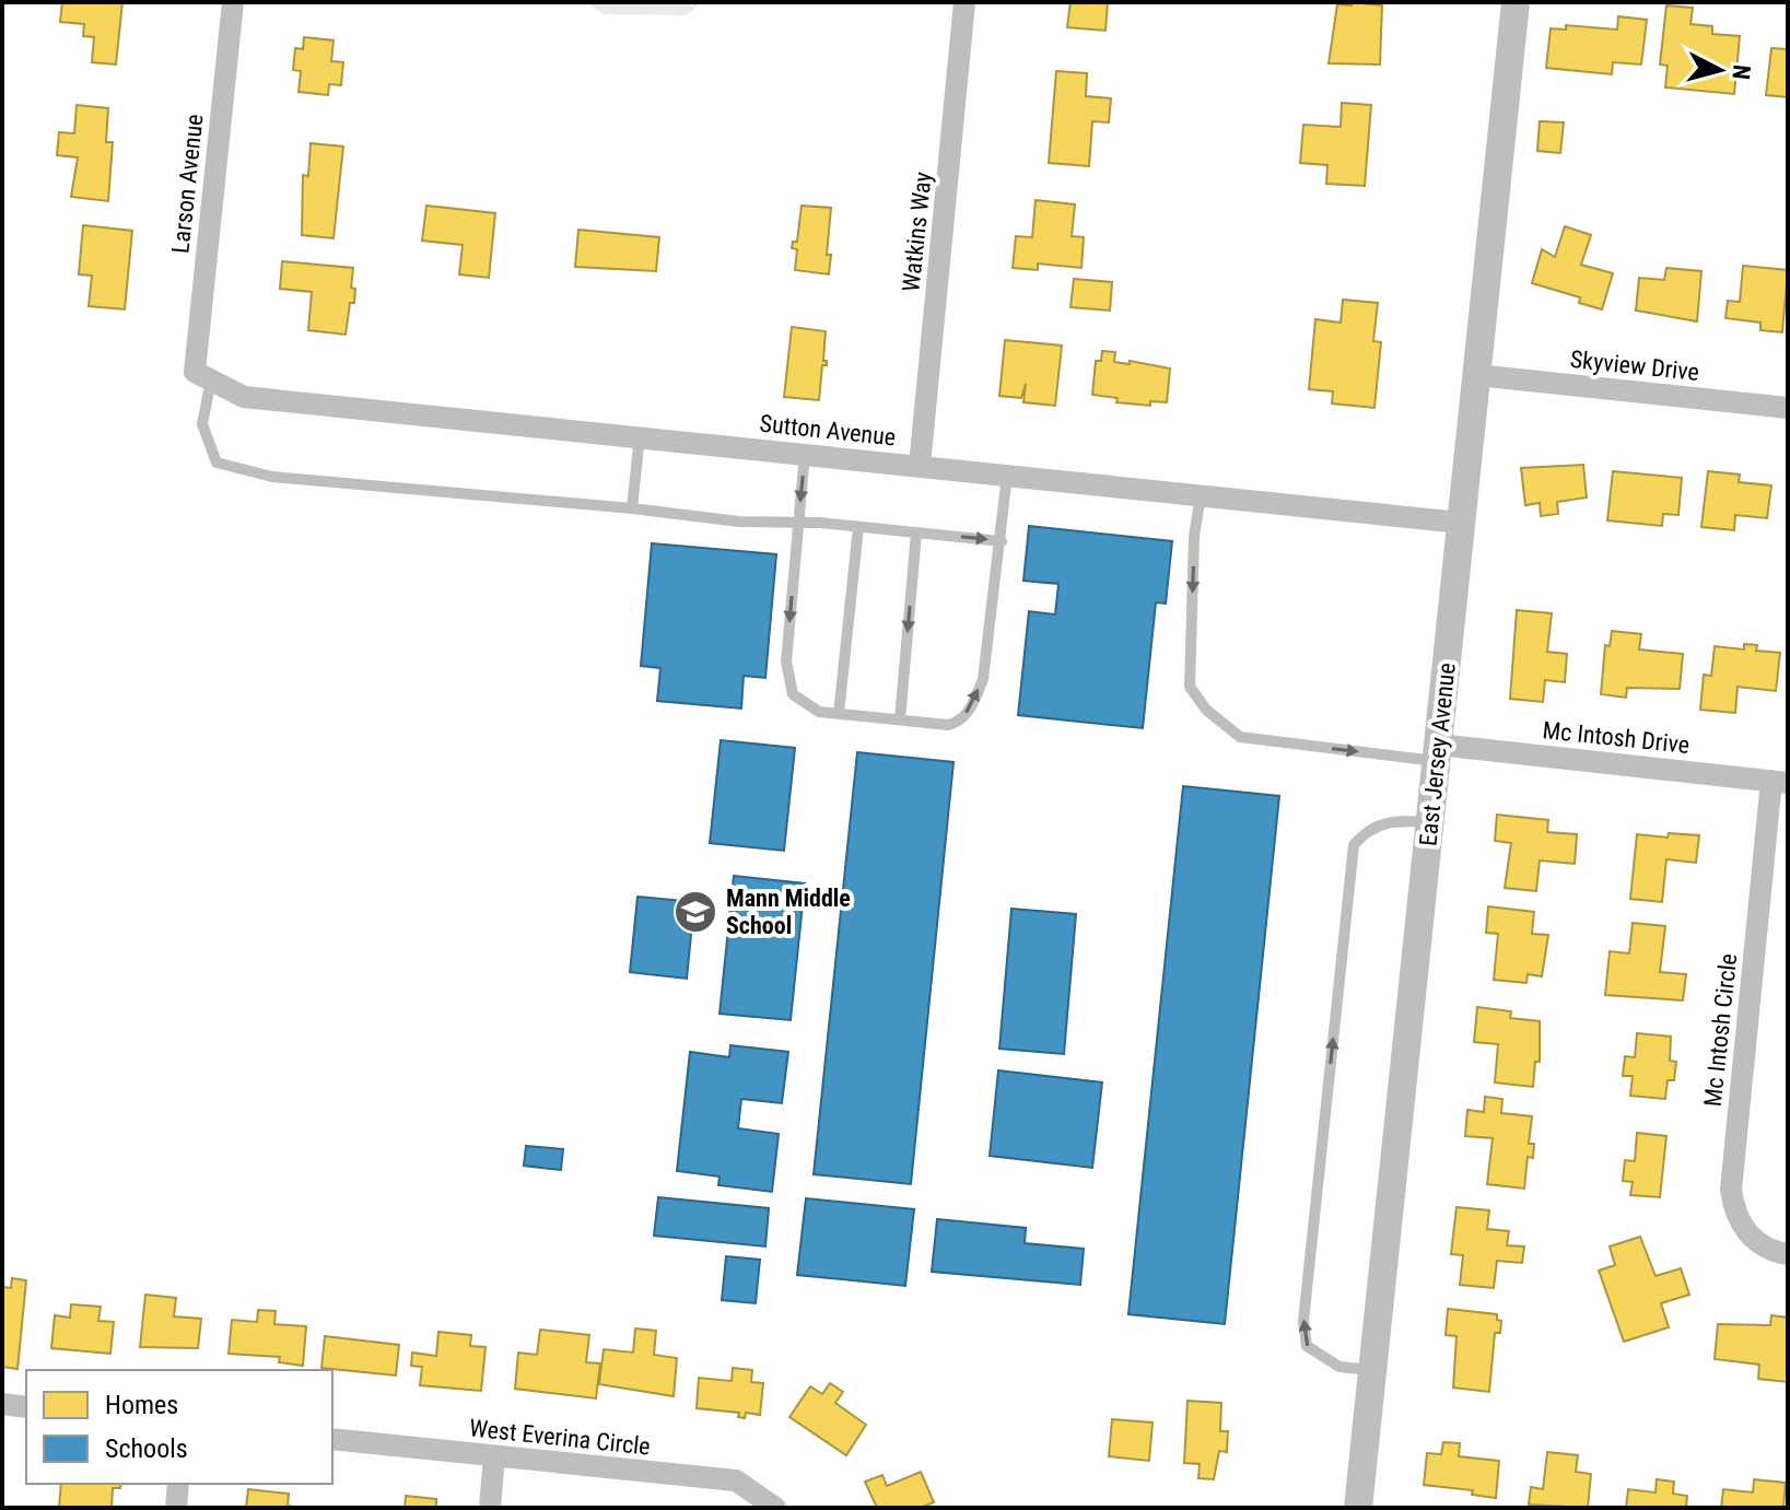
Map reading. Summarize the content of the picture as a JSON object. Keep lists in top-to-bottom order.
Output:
{
  "streets": {
    "street": [
      "Larson Avenue",
      "Watkins Way",
      "Skyview Drive",
      "Sutton Avenue",
      "Mc Intosh Drive",
      "East Jersey Avenue",
      "Mc Intosh Circle",
      "West Everina Circle"
    ]
  },
  "crossings": [
    ["Larson Avenue", "Sutton Avenue"],
    ["Watkins Way", "Sutton Avenue"],
    ["Skyview Drive", "East Jersey Avenue"],
    ["Sutton Avenue", "East Jersey Avenue"],
    ["Mc Intosh Drive", "East Jersey Avenue"],
    ["Mc Intosh Drive", "Mc Intosh Circle"]
  ],
  "places": {
    "school or university": ["Mann Middle School"]
  },
  "legend": ["Homes", "Schools"],
  "north": "right"
}
